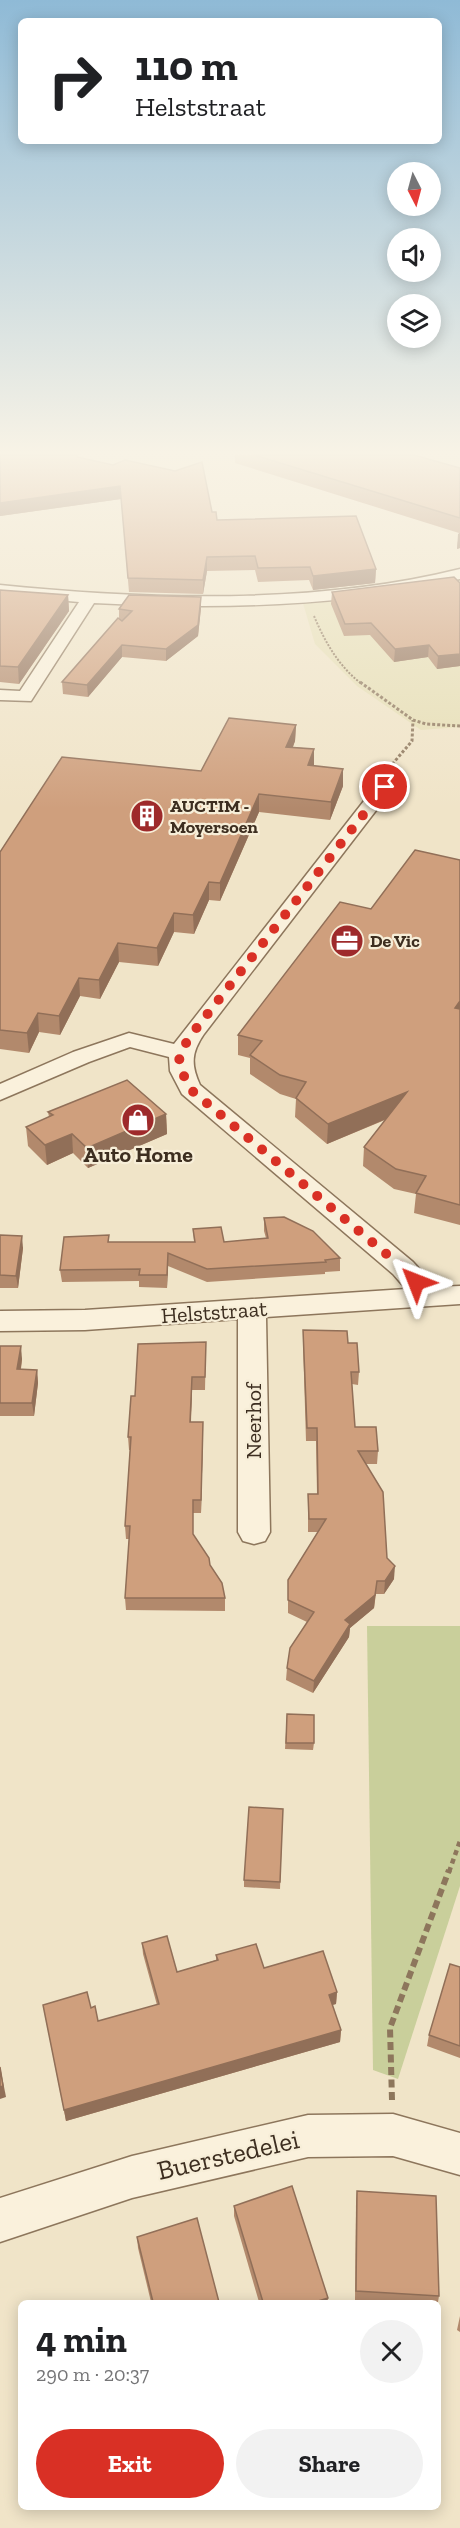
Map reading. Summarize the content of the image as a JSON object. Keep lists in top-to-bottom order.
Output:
{
  "streets": {
    "street": ["Helststraat", "Neerhof", "Buerstedelei"]
  },
  "crossings": [
    ["Helststraat", "Neerhof"]
  ],
  "places": {
    "building": ["AUCTIM - Moyersoen"],
    "office": ["De Vic"],
    "shop": ["Auto Home"]
  },
  "north": "bottom",
  "page": {
    "turn": ["110 m", "Helststraat"],
    "heading": ["4 min", "290 m · 20:37"],
    "buttons": ["Exit", "Share"]
  }
}
